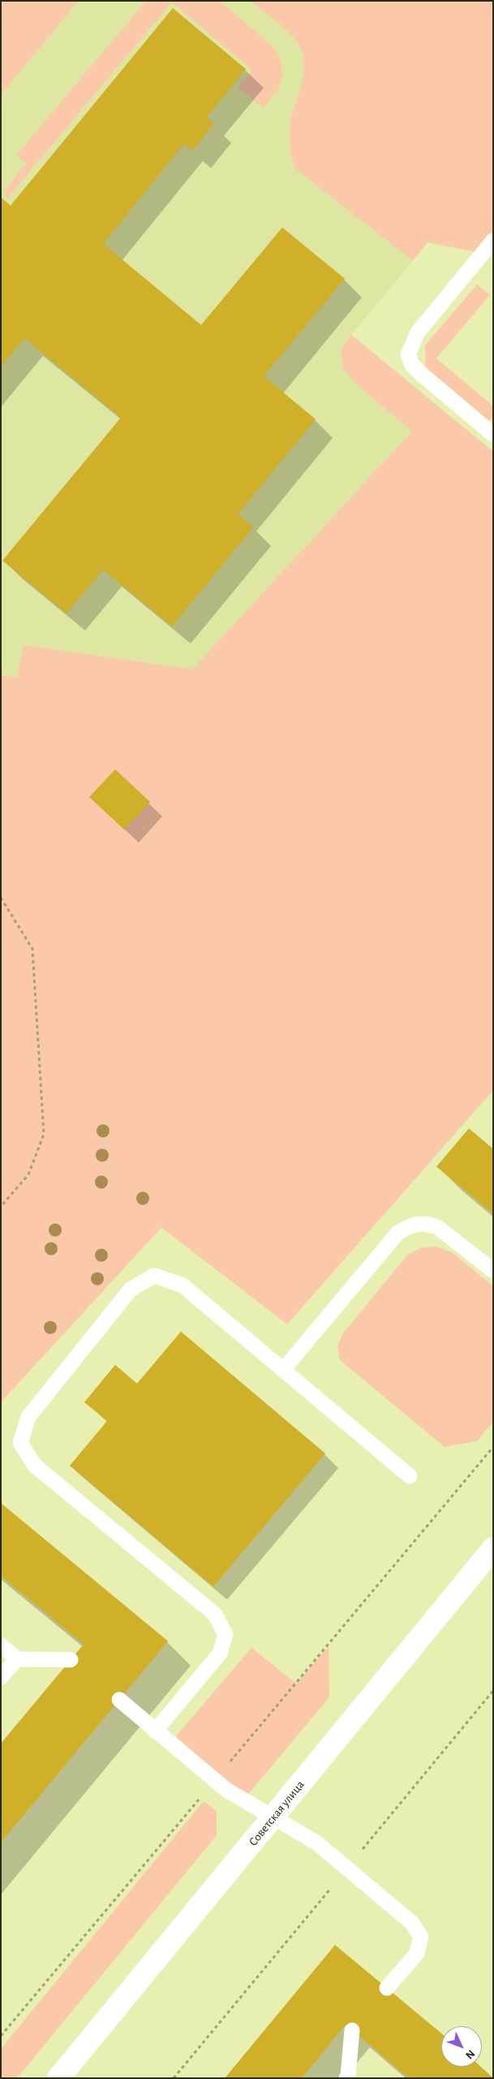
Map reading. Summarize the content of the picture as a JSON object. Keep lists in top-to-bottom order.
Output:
{
  "streets": {
    "street": ["Советская улица"]
  },
  "north": "bottom right"
}
